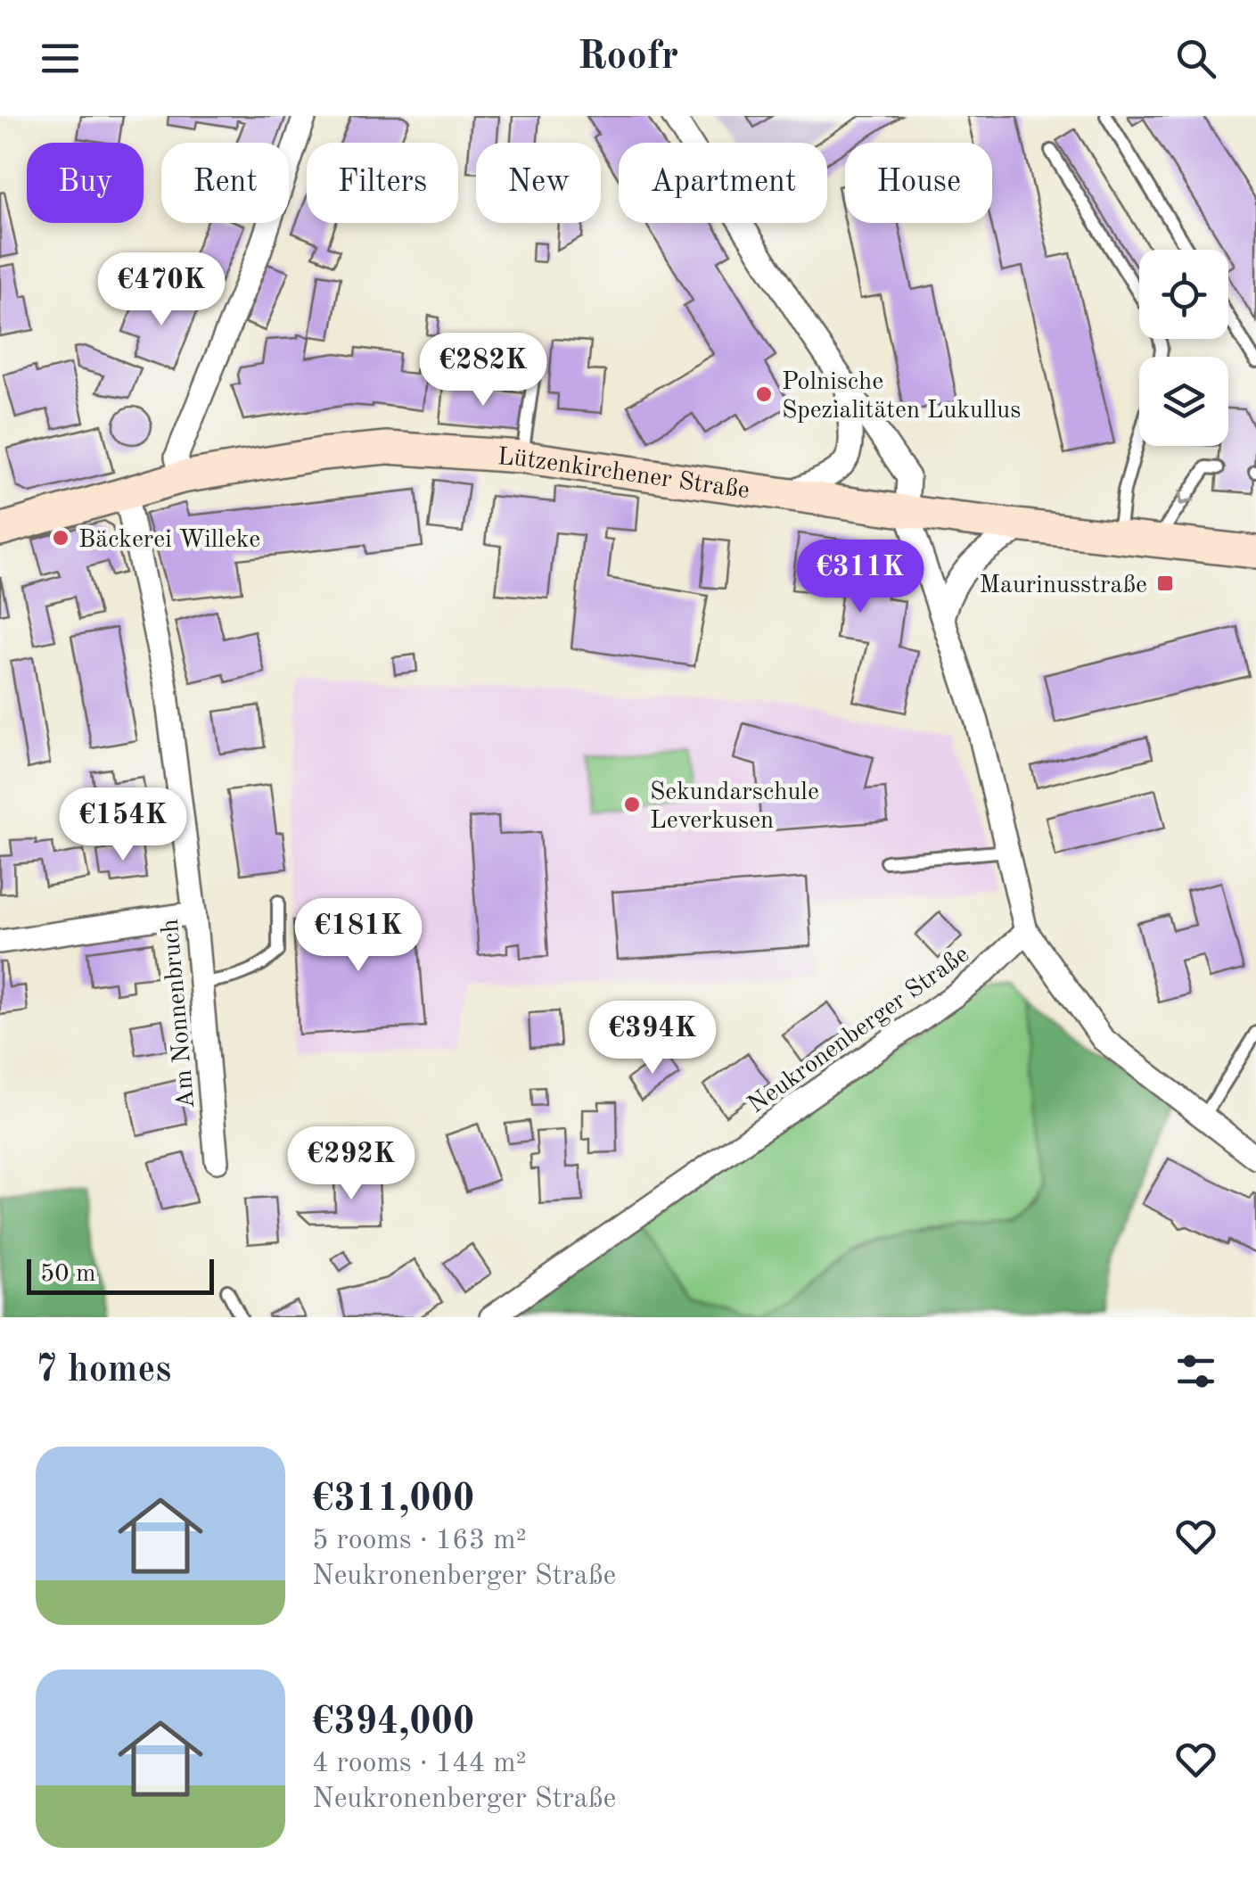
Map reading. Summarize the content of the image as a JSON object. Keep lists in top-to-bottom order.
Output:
{
  "streets": {
    "main road": ["Lützenkirchener Straße"],
    "street": ["Am Nonnenbruch", "Neukronenberger Straße"]
  },
  "crossings": [
    ["Lützenkirchener Straße", "Am Nonnenbruch"]
  ],
  "places": {
    "other": ["Polnische Spezialitäten Lukullus", "Bäckerei Willeke", "Sekundarschule Leverkusen"],
    "transit": ["Maurinusstraße"]
  },
  "scale_bar": "50 m",
  "page": {
    "header": "Roofr",
    "chip": [
      "Buy",
      "Rent",
      "Filters",
      "New",
      "Apartment",
      "House"
    ],
    "price": [
      "€470K",
      "€282K",
      "€311K",
      "€154K",
      "€181K",
      "€394K",
      "€292K"
    ],
    "scale": "50 m",
    "heading": "7 homes",
    "list": [
      {
        "name": "€311,000",
        "note": "5 rooms · 163 m² · Neukronenberger Straße"
      },
      {
        "name": "€394,000",
        "note": "4 rooms · 144 m² · Neukronenberger Straße"
      }
    ]
  }
}
